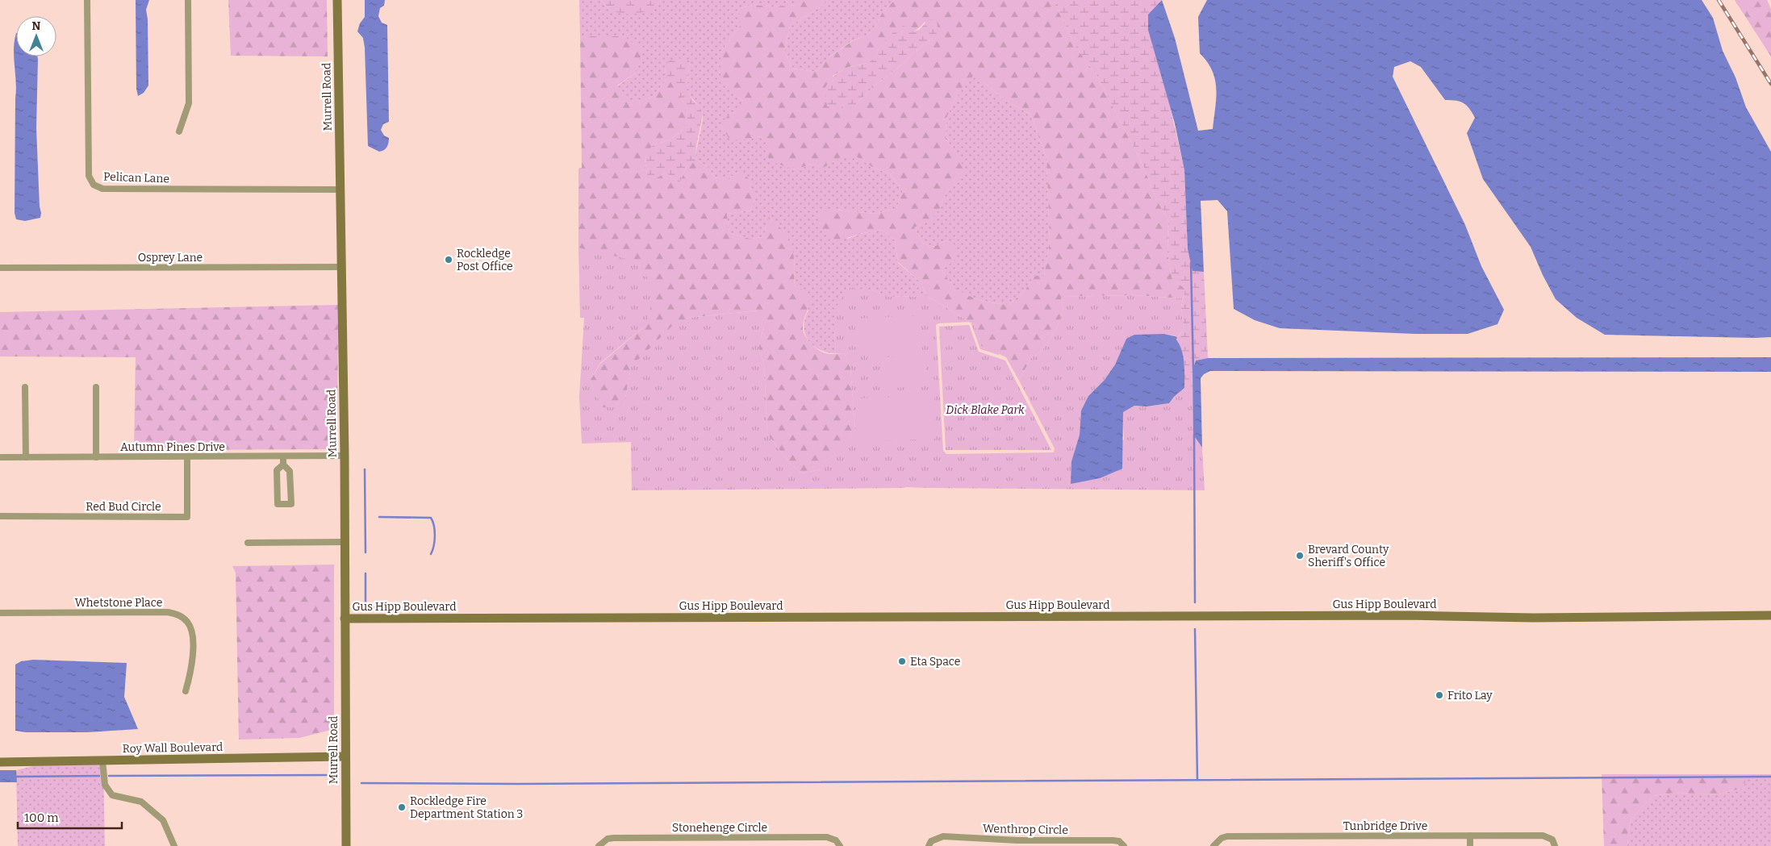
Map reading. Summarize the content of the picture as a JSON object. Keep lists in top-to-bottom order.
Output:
{
  "streets": {
    "street": [
      "Murrell Road",
      "Pelican Lane",
      "Osprey Lane",
      "Autumn Pines Drive",
      "Red Bud Circle",
      "Whetstone Place",
      "Gus Hipp Boulevard",
      "Roy Wall Boulevard",
      "Tunbridge Drive",
      "Stonehenge Circle",
      "Wenthrop Circle"
    ]
  },
  "crossings": [
    ["Murrell Road", "Pelican Lane"],
    ["Murrell Road", "Osprey Lane"],
    ["Murrell Road", "Autumn Pines Drive"],
    ["Murrell Road", "Gus Hipp Boulevard"],
    ["Murrell Road", "Roy Wall Boulevard"],
    ["Autumn Pines Drive", "Red Bud Circle"]
  ],
  "parks": ["Dick Blake Park"],
  "places": [
    "Rockledge Post Office",
    "Brevard County Sheriff's Office",
    "Eta Space",
    "Frito Lay",
    "Rockledge Fire Department Station 3"
  ],
  "scale_bar": "100 m",
  "north": "top"
}
